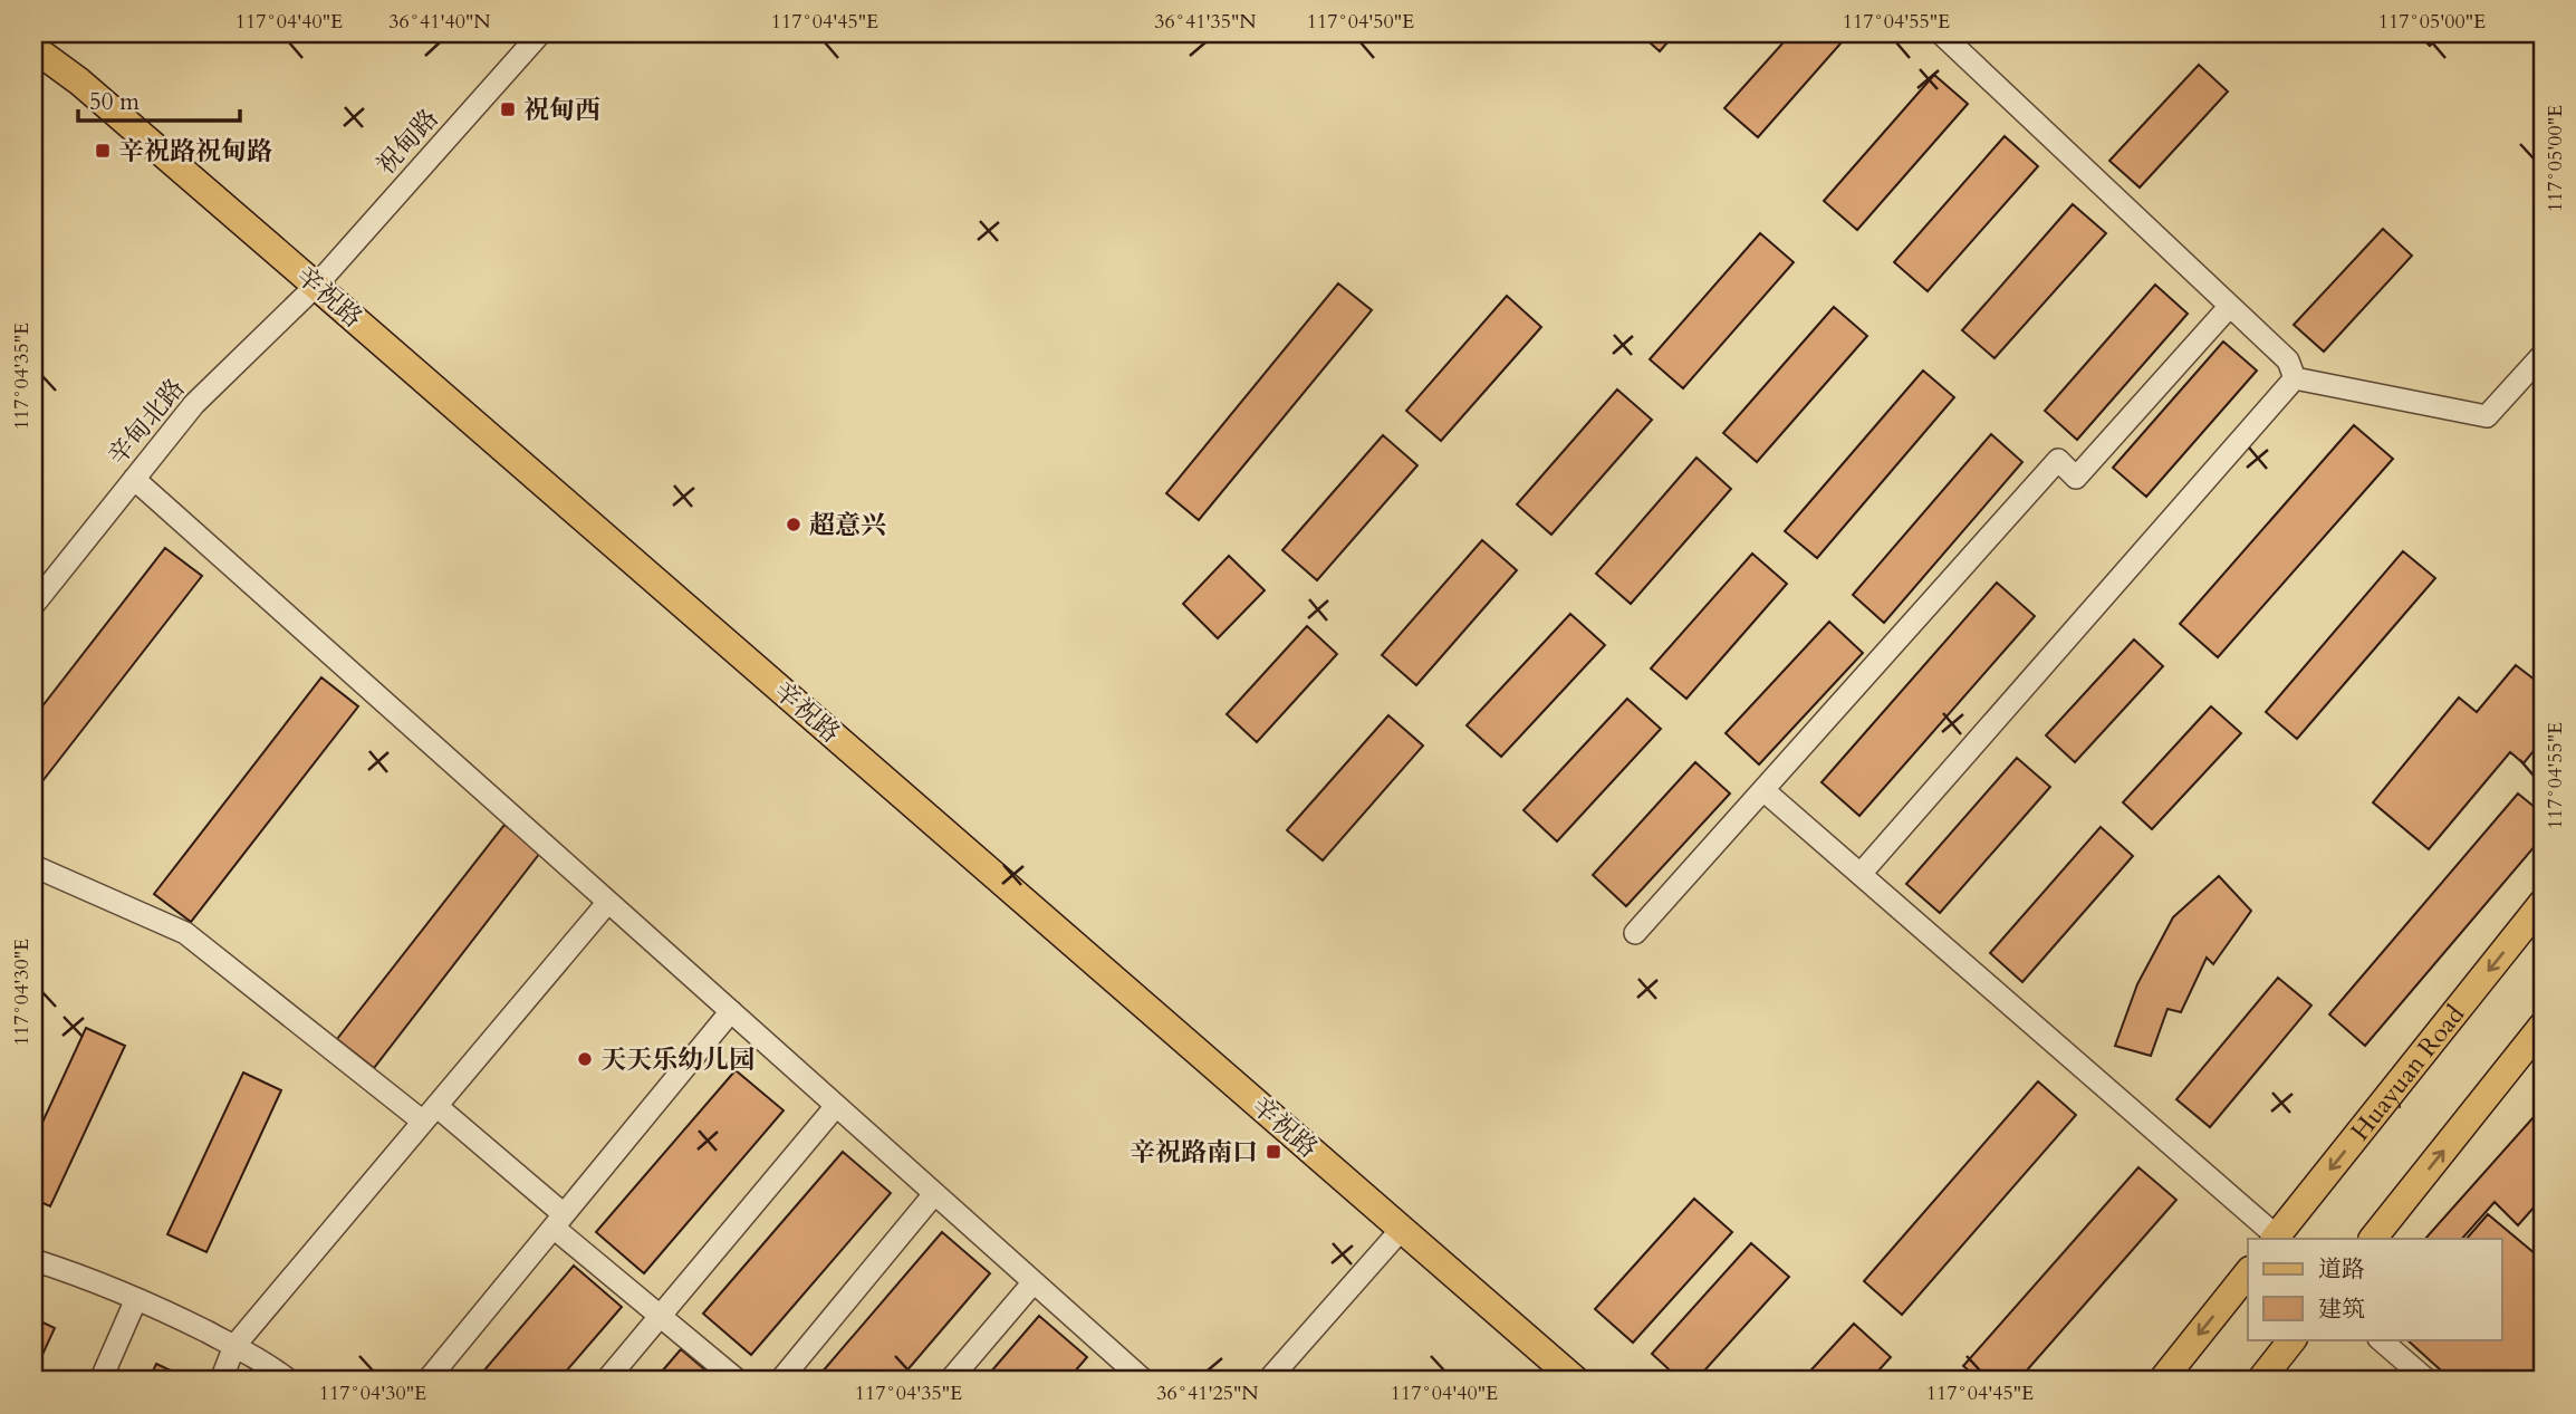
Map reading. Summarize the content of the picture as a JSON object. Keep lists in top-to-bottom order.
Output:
{
  "streets": {
    "main road": ["辛祝路", "Huayuan Road"],
    "street": ["祝甸路", "辛甸北路"]
  },
  "crossings": [
    ["祝甸路", "辛祝路"],
    ["祝甸路", "辛甸北路"],
    ["辛祝路", "辛甸北路"]
  ],
  "places": {
    "transit": ["祝甸西", "辛祝路祝甸路", "辛祝路南口"],
    "other": ["超意兴", "天天乐幼儿园"]
  },
  "legend": ["道路", "建筑"],
  "scale_bar": "50 m",
  "coordinates": [
    "117°04'40\"E",
    "36°41'40\"N",
    "117°04'45\"E",
    "36°41'35\"N",
    "117°04'50\"E",
    "117°04'55\"E",
    "117°05'00\"E",
    "117°04'35\"E",
    "117°04'30\"E",
    "36°41'25\"N"
  ]
}
